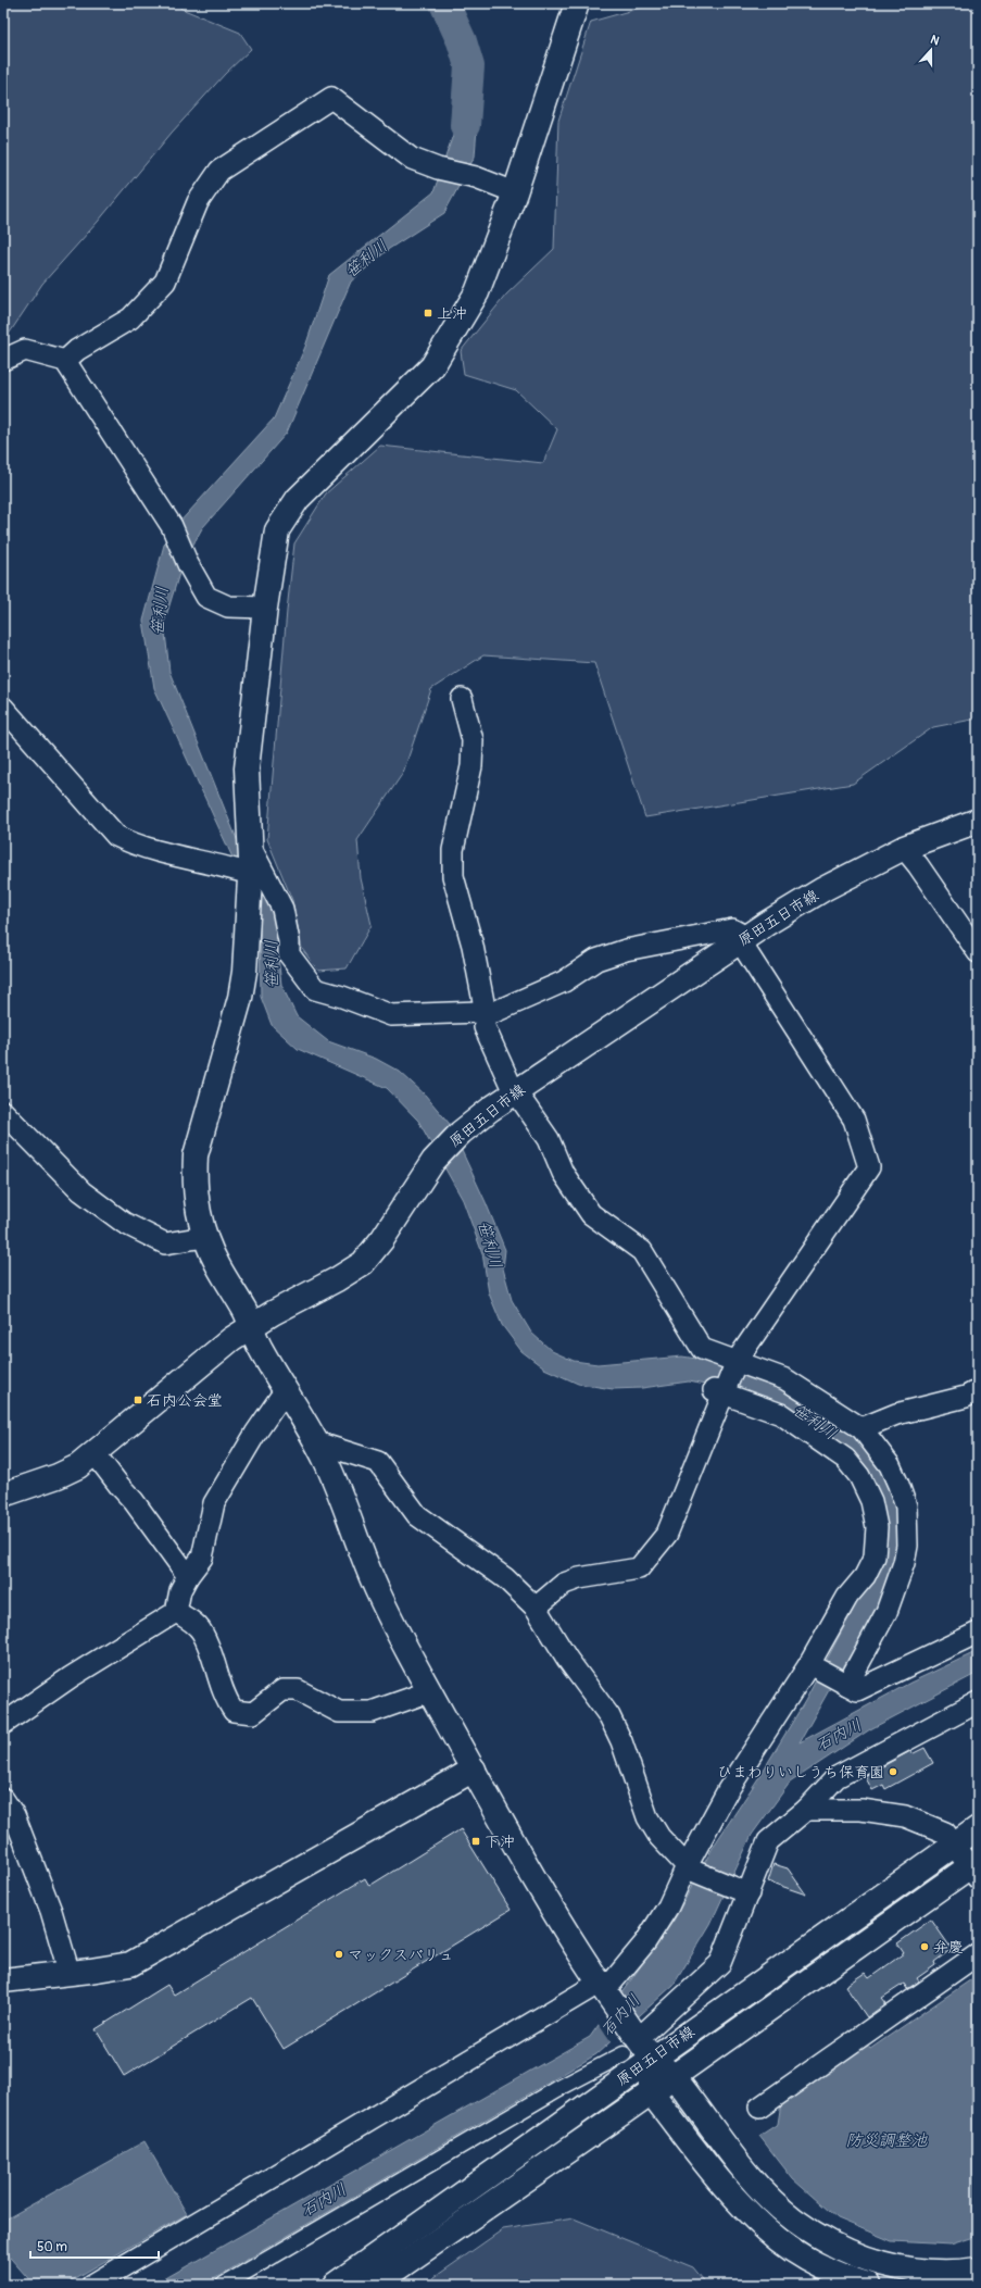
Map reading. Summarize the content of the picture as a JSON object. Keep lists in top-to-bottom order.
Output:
{
  "streets": {
    "street": ["原田五日市線"]
  },
  "water": ["笹利川", "石内川", "防災調整池"],
  "places": {
    "transit": ["上沖", "石内公会堂", "下沖"],
    "other": ["ひまわりいしうち保育園", "弁慶", "マックスバリュ"]
  },
  "scale_bar": "50 m",
  "north": "top"
}
